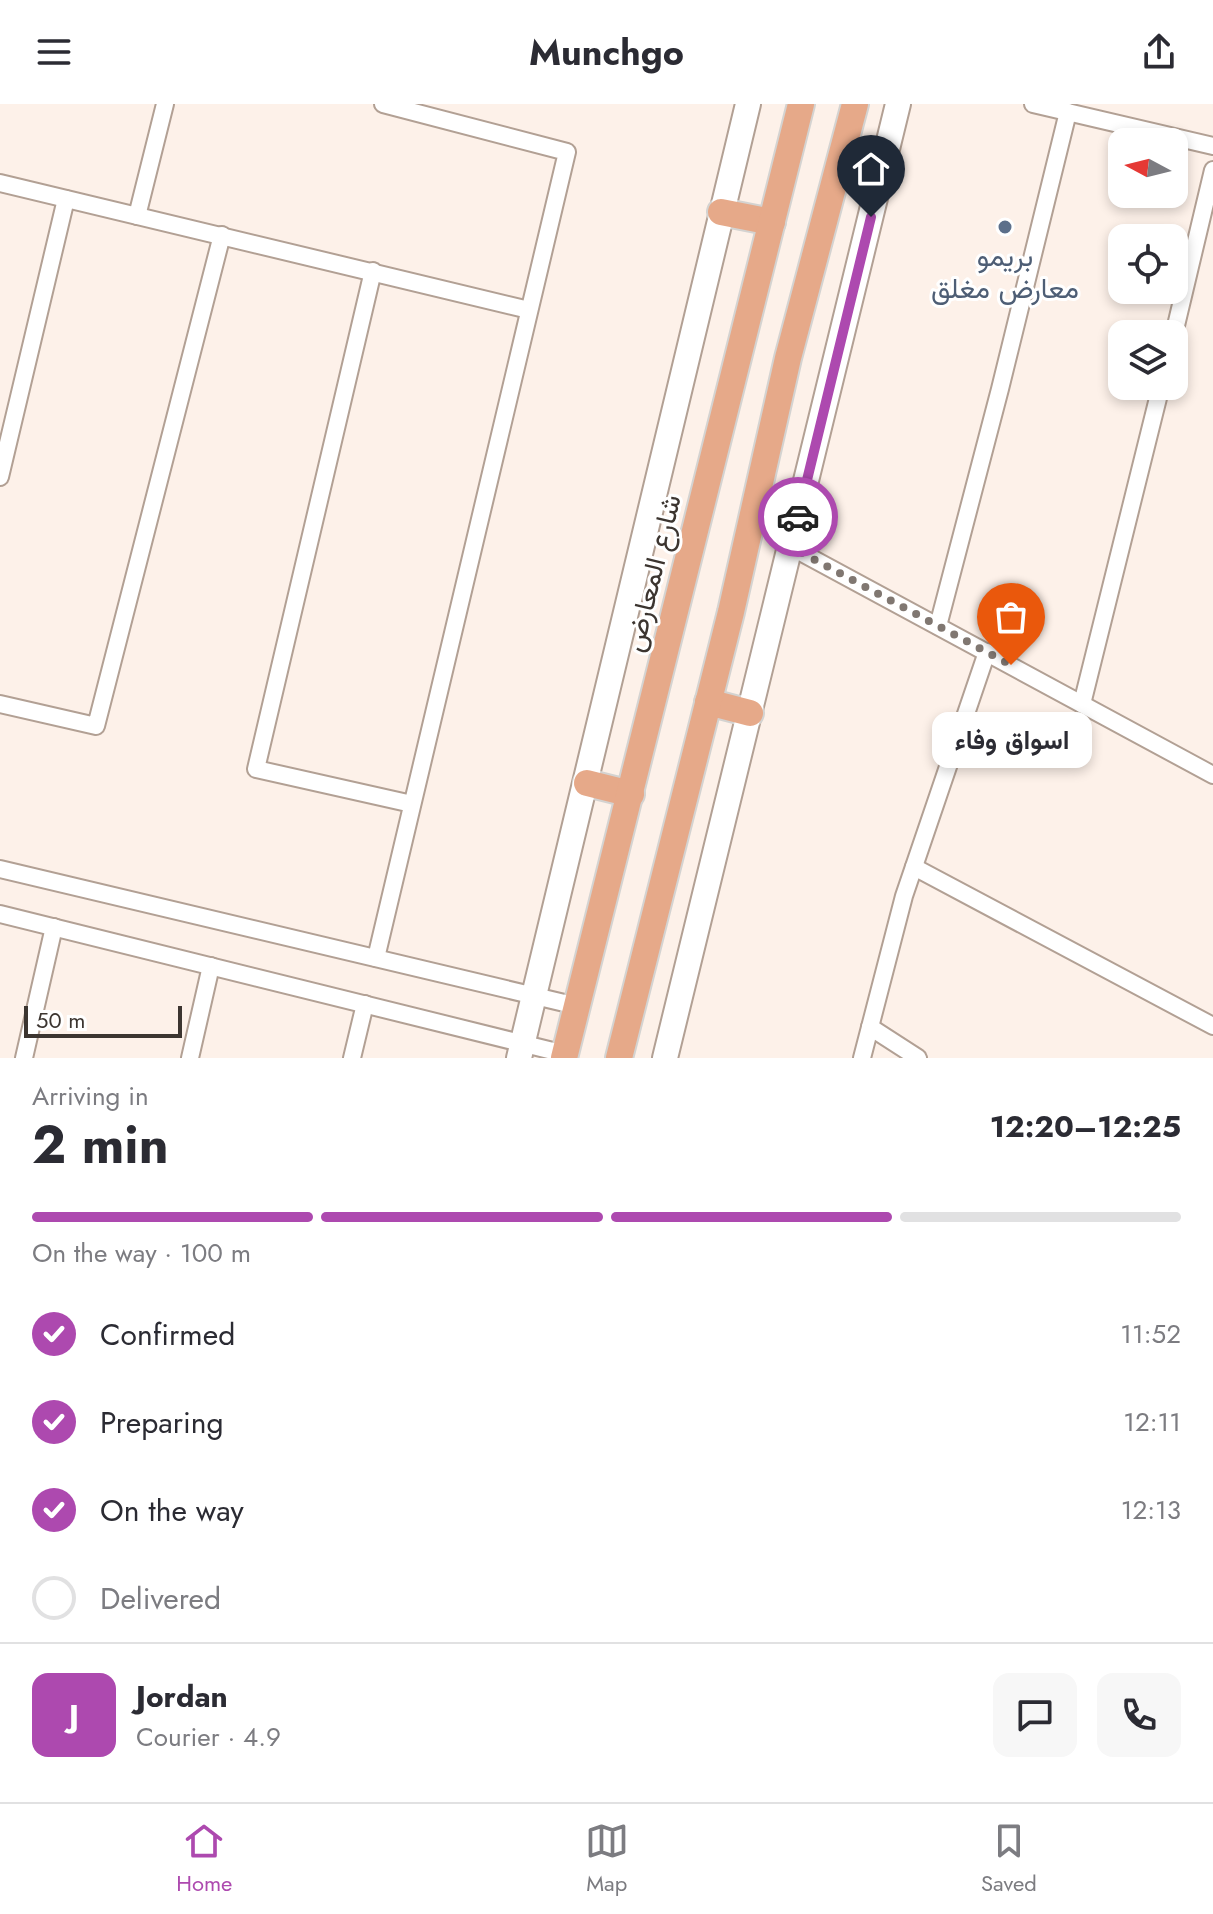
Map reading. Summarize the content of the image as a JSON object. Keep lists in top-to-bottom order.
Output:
{
  "streets": {
    "main road": ["شارع المعارض"]
  },
  "places": ["بريمو معارض مغلق", "اسواق وفاء"],
  "scale_bar": "50 m",
  "north": "left",
  "page": {
    "header": "Munchgo",
    "bubble": "اسواق وفاء",
    "scale": "50 m",
    "heading": ["2 min", "Arriving in", "12:20–12:25"],
    "panel": ["Jordan", "Courier · 4.9"],
    "bar": "On the way · 100 m",
    "list": [
      ["Confirmed", "11:52"],
      ["Preparing", "12:11"],
      ["On the way", "12:13"],
      "Delivered"
    ],
    "round": "J",
    "tabs": ["Home", "Map", "Saved"]
  }
}
